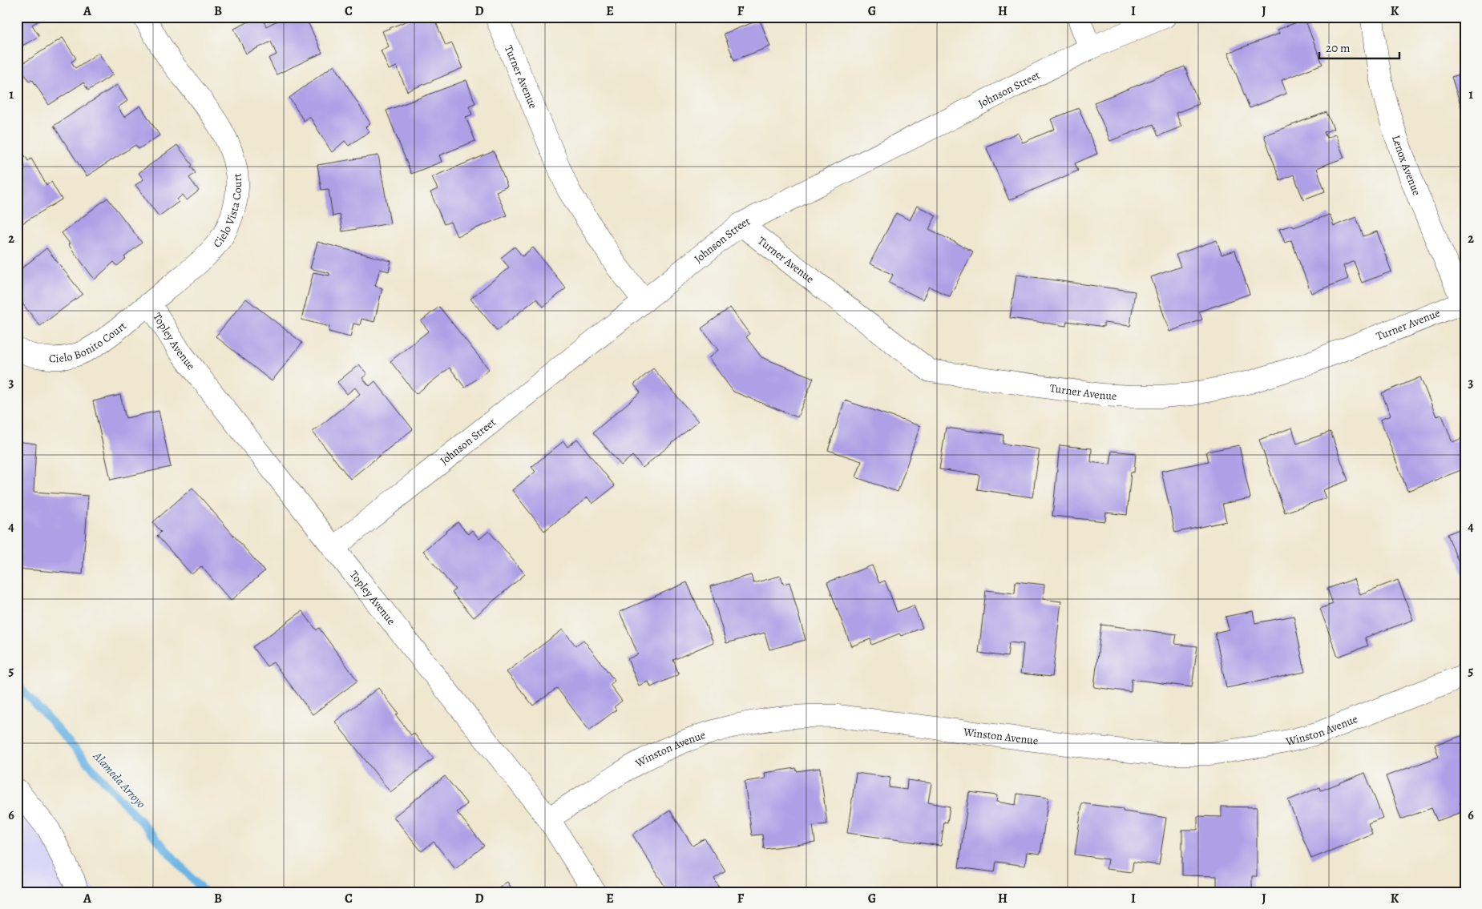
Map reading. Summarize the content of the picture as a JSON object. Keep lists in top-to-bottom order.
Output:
{
  "streets": {
    "street": [
      "Turner Avenue",
      "Johnson Street",
      "Lenox Avenue",
      "Cielo Vista Court",
      "Cielo Bonito Court",
      "Topley Avenue",
      "Winston Avenue"
    ]
  },
  "crossings": [
    ["Turner Avenue", "Johnson Street"],
    ["Turner Avenue", "Lenox Avenue"],
    ["Johnson Street", "Topley Avenue"],
    ["Cielo Vista Court", "Cielo Bonito Court"],
    ["Cielo Vista Court", "Topley Avenue"],
    ["Cielo Bonito Court", "Topley Avenue"],
    ["Topley Avenue", "Winston Avenue"]
  ],
  "water": ["Alameda Arroyo"],
  "scale_bar": "20 m",
  "grid": {
    "columns": [
      "A",
      "B",
      "C",
      "D",
      "E",
      "F",
      "G",
      "H",
      "I",
      "J",
      "K"
    ],
    "rows": [
      "1",
      "2",
      "3",
      "4",
      "5",
      "6"
    ]
  }
}
